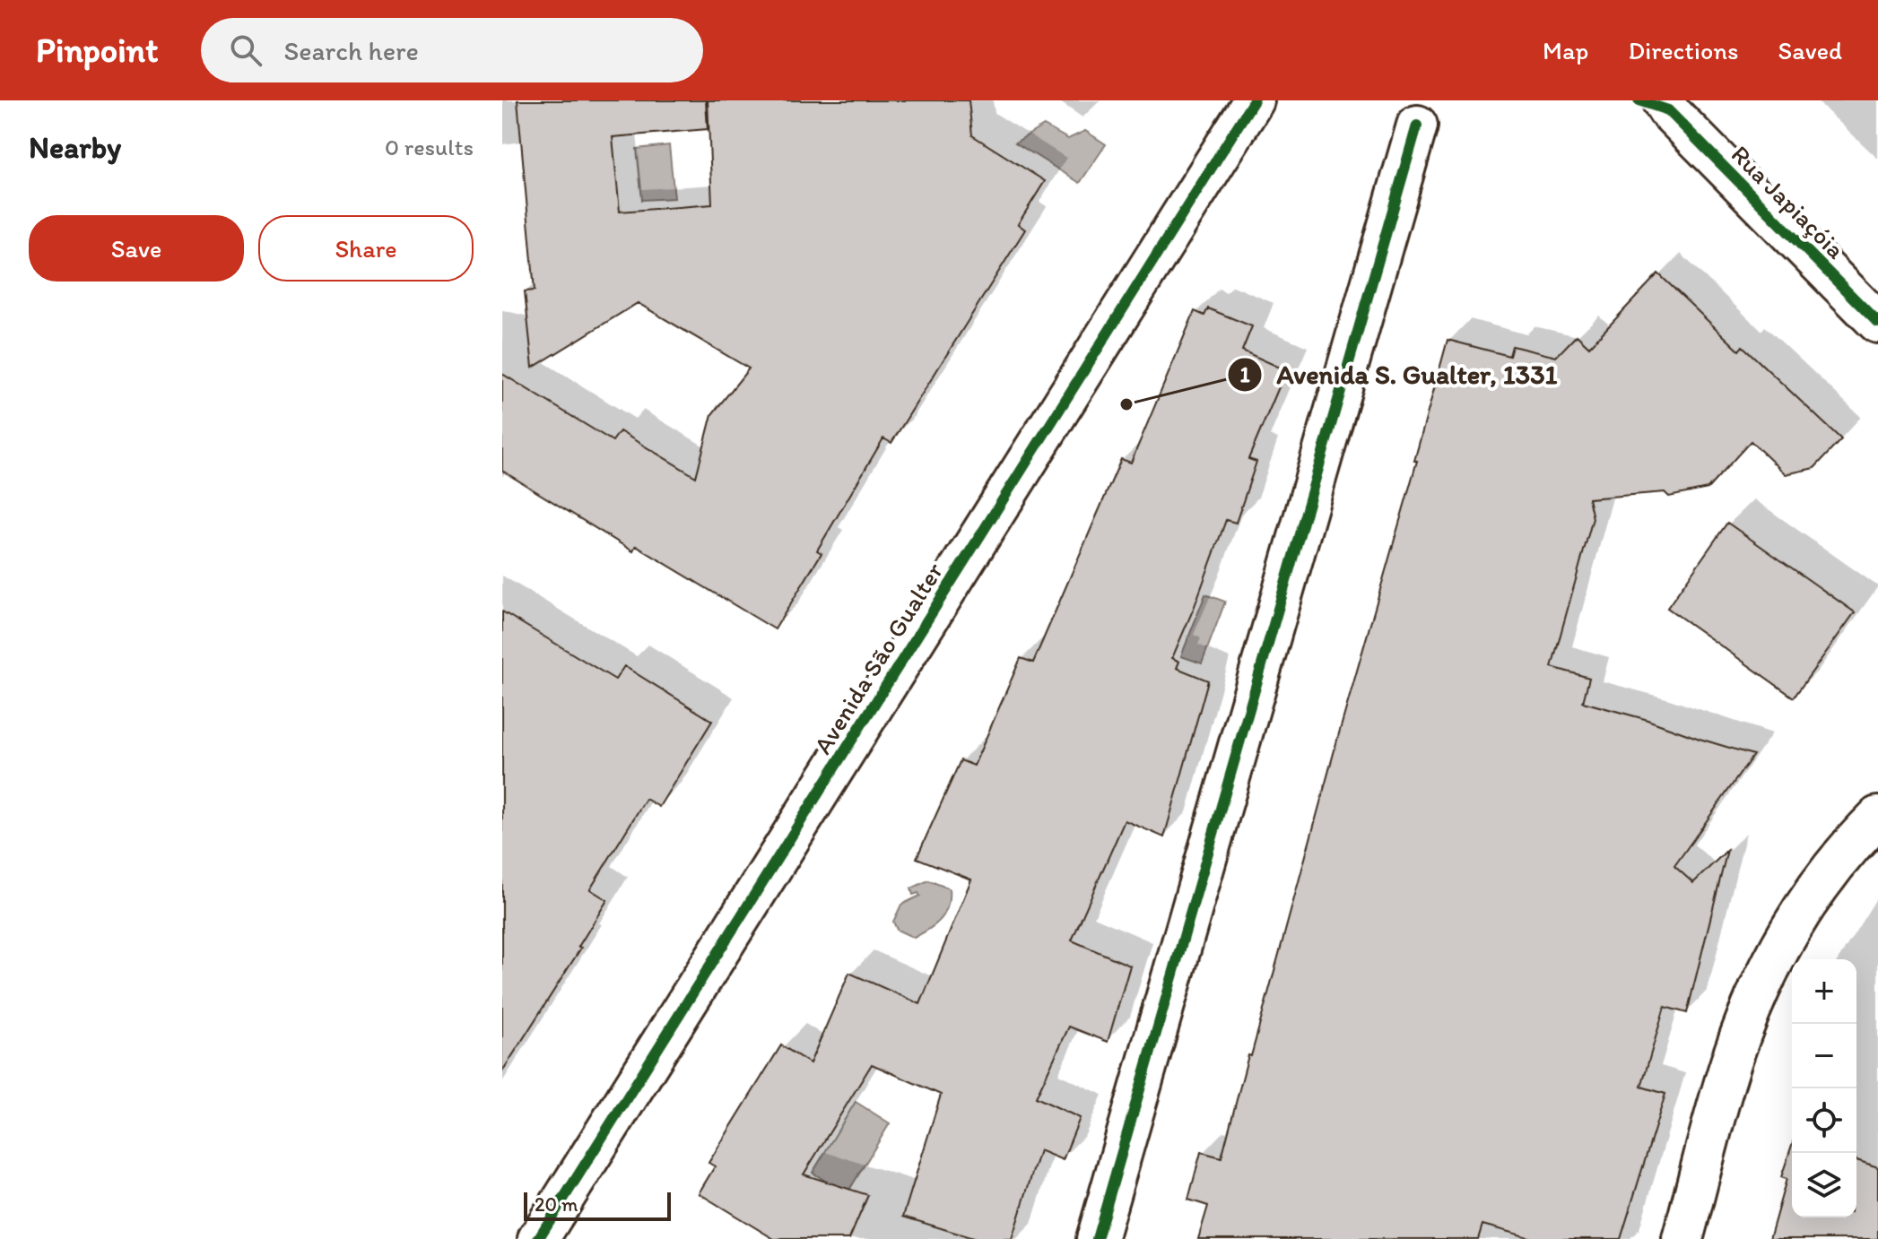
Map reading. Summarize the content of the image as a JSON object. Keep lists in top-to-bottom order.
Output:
{
  "streets": {
    "street": ["Rua Japiaçóia", "Avenida São Gualter"]
  },
  "places": ["Avenida S. Gualter, 1331"],
  "scale_bar": "20 m",
  "page": {
    "header": "Pinpoint",
    "search": "Search here",
    "nav": ["Map", "Directions", "Saved"],
    "heading": ["Nearby", "0 results"],
    "buttons": ["Save", "Share"],
    "map_buttons": ["+", "−"],
    "scale": "20 m"
  }
}
